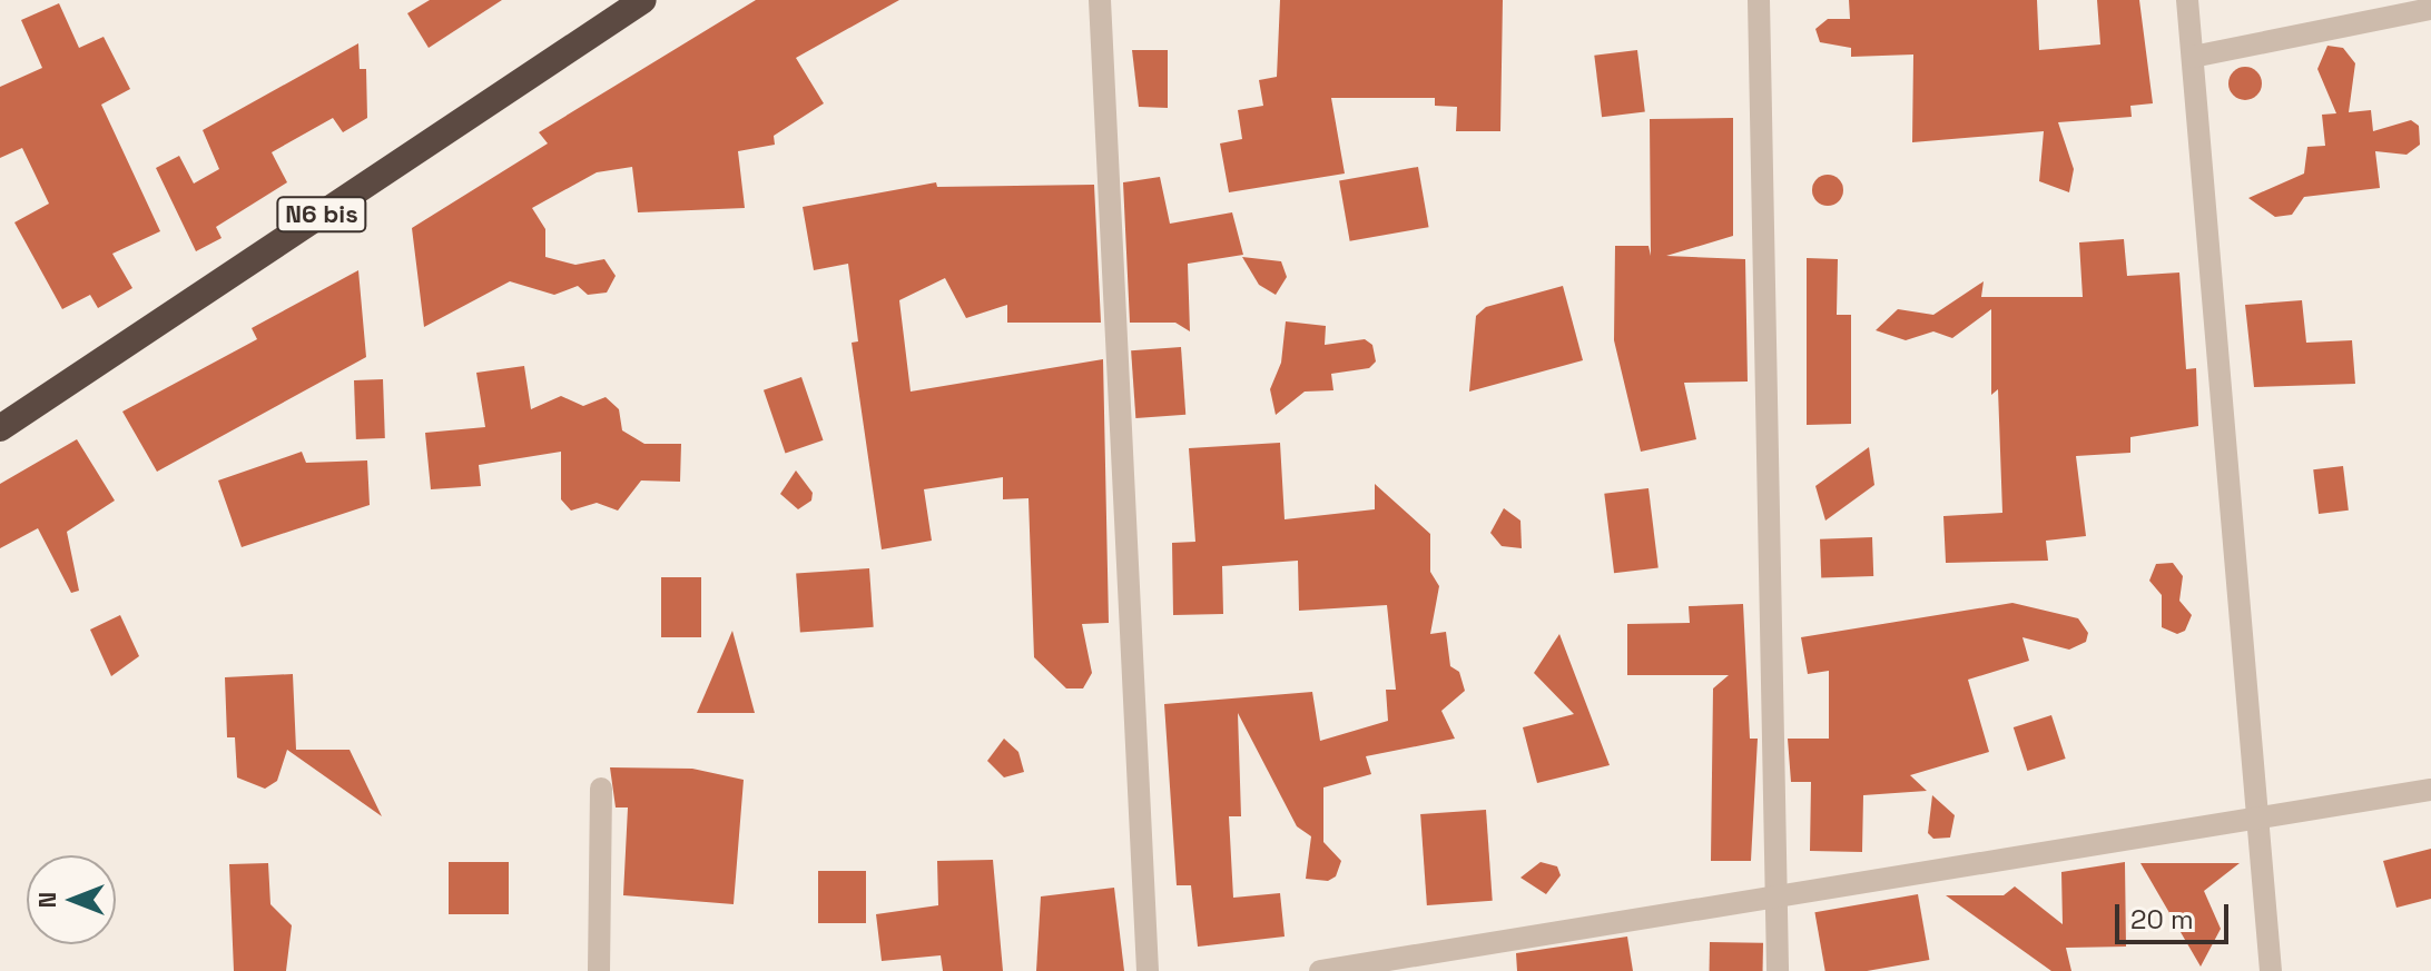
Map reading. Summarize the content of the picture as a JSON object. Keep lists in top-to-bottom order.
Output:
{
  "streets": {
    "highway": ["N6 bis"]
  },
  "scale_bar": "20 m",
  "north": "left"
}
